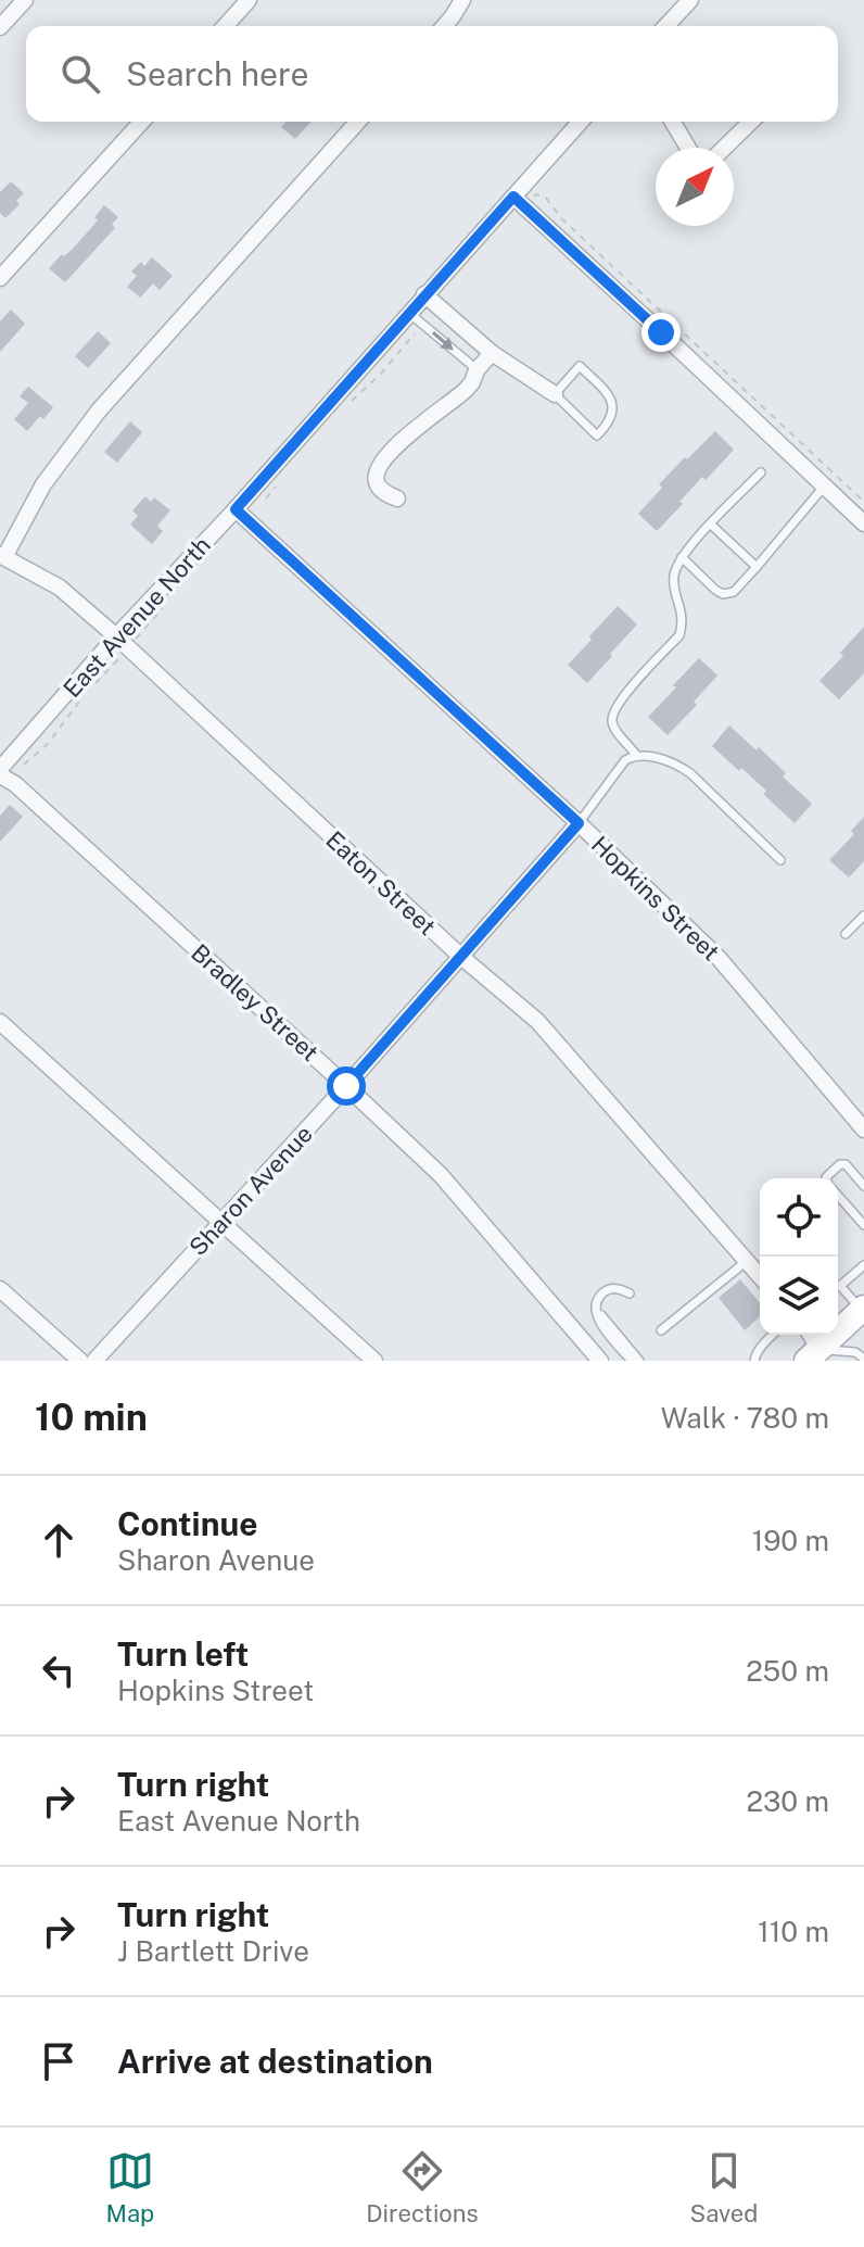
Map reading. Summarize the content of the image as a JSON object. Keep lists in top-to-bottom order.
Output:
{
  "streets": {
    "street": [
      "East Avenue North",
      "Eaton Street",
      "Hopkins Street",
      "Bradley Street",
      "Sharon Avenue"
    ]
  },
  "crossings": [
    ["East Avenue North", "Eaton Street"],
    ["East Avenue North", "Hopkins Street"],
    ["East Avenue North", "Bradley Street"],
    ["Eaton Street", "Sharon Avenue"],
    ["Hopkins Street", "Sharon Avenue"],
    ["Bradley Street", "Sharon Avenue"]
  ],
  "north": "top right",
  "page": {
    "search": "Search here",
    "heading": ["10 min", "Walk · 780 m"],
    "list": [
      ["Continue", "Sharon Avenue", "190 m"],
      ["Turn left", "Hopkins Street", "250 m"],
      ["Turn right", "East Avenue North", "230 m"],
      ["Turn right", "J Bartlett Drive", "110 m"],
      "Arrive at destination"
    ],
    "nav": ["Map", "Directions", "Saved"]
  }
}
